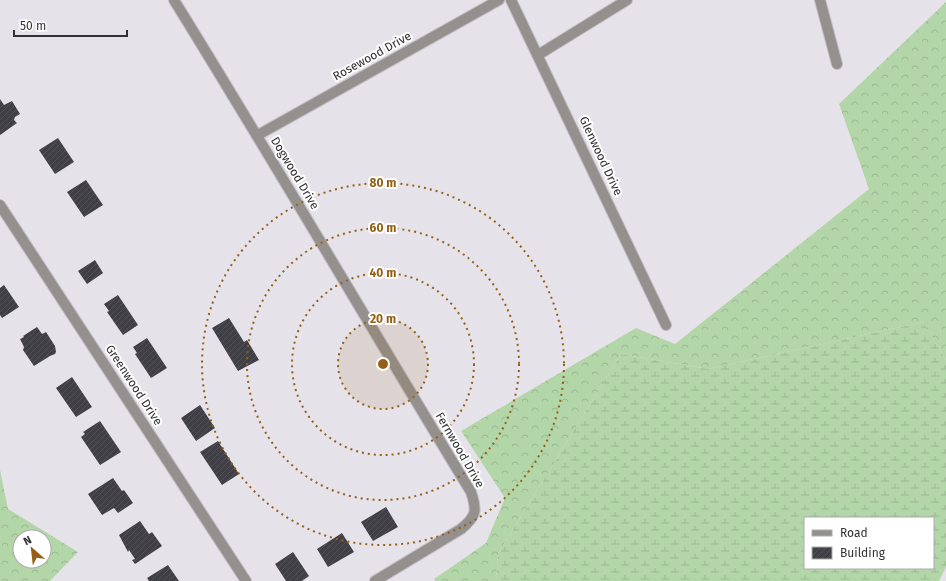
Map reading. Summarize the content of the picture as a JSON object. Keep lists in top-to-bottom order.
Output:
{
  "streets": {
    "street": [
      "Rosewood Drive",
      "Glenwood Drive",
      "Dogwood Drive",
      "Greenwood Drive",
      "Fernwood Drive"
    ]
  },
  "crossings": [
    ["Rosewood Drive", "Dogwood Drive"],
    ["Dogwood Drive", "Fernwood Drive"]
  ],
  "legend": ["Road", "Building"],
  "scale_bar": "50 m",
  "north": "top left",
  "rings": [
    "80 m",
    "60 m",
    "40 m",
    "20 m"
  ]
}
